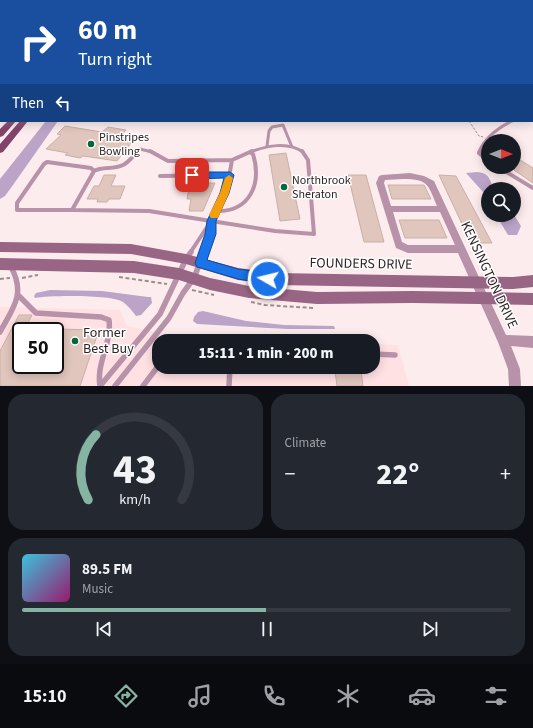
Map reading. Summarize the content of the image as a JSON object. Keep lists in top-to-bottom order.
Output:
{
  "streets": {
    "main road": ["FOUNDERS DRIVE"],
    "street": ["KENSINGTON DRIVE"]
  },
  "crossings": [
    ["FOUNDERS DRIVE", "KENSINGTON DRIVE"]
  ],
  "places": ["Pinstripes Bowling", "Northbrook Sheraton", "Former Best Buy"],
  "north": "right",
  "page": {
    "turn": ["60 m", "Turn right"],
    "then": "Then",
    "limit": "50",
    "trip": "15:11 · 1 min · 200 m",
    "tile": "Climate",
    "heat": ["−", "22°", "+"],
    "song": ["89.5 FM", "Music"],
    "tabs": "15:10",
    "gauge": ["43", "km/h"]
  }
}
